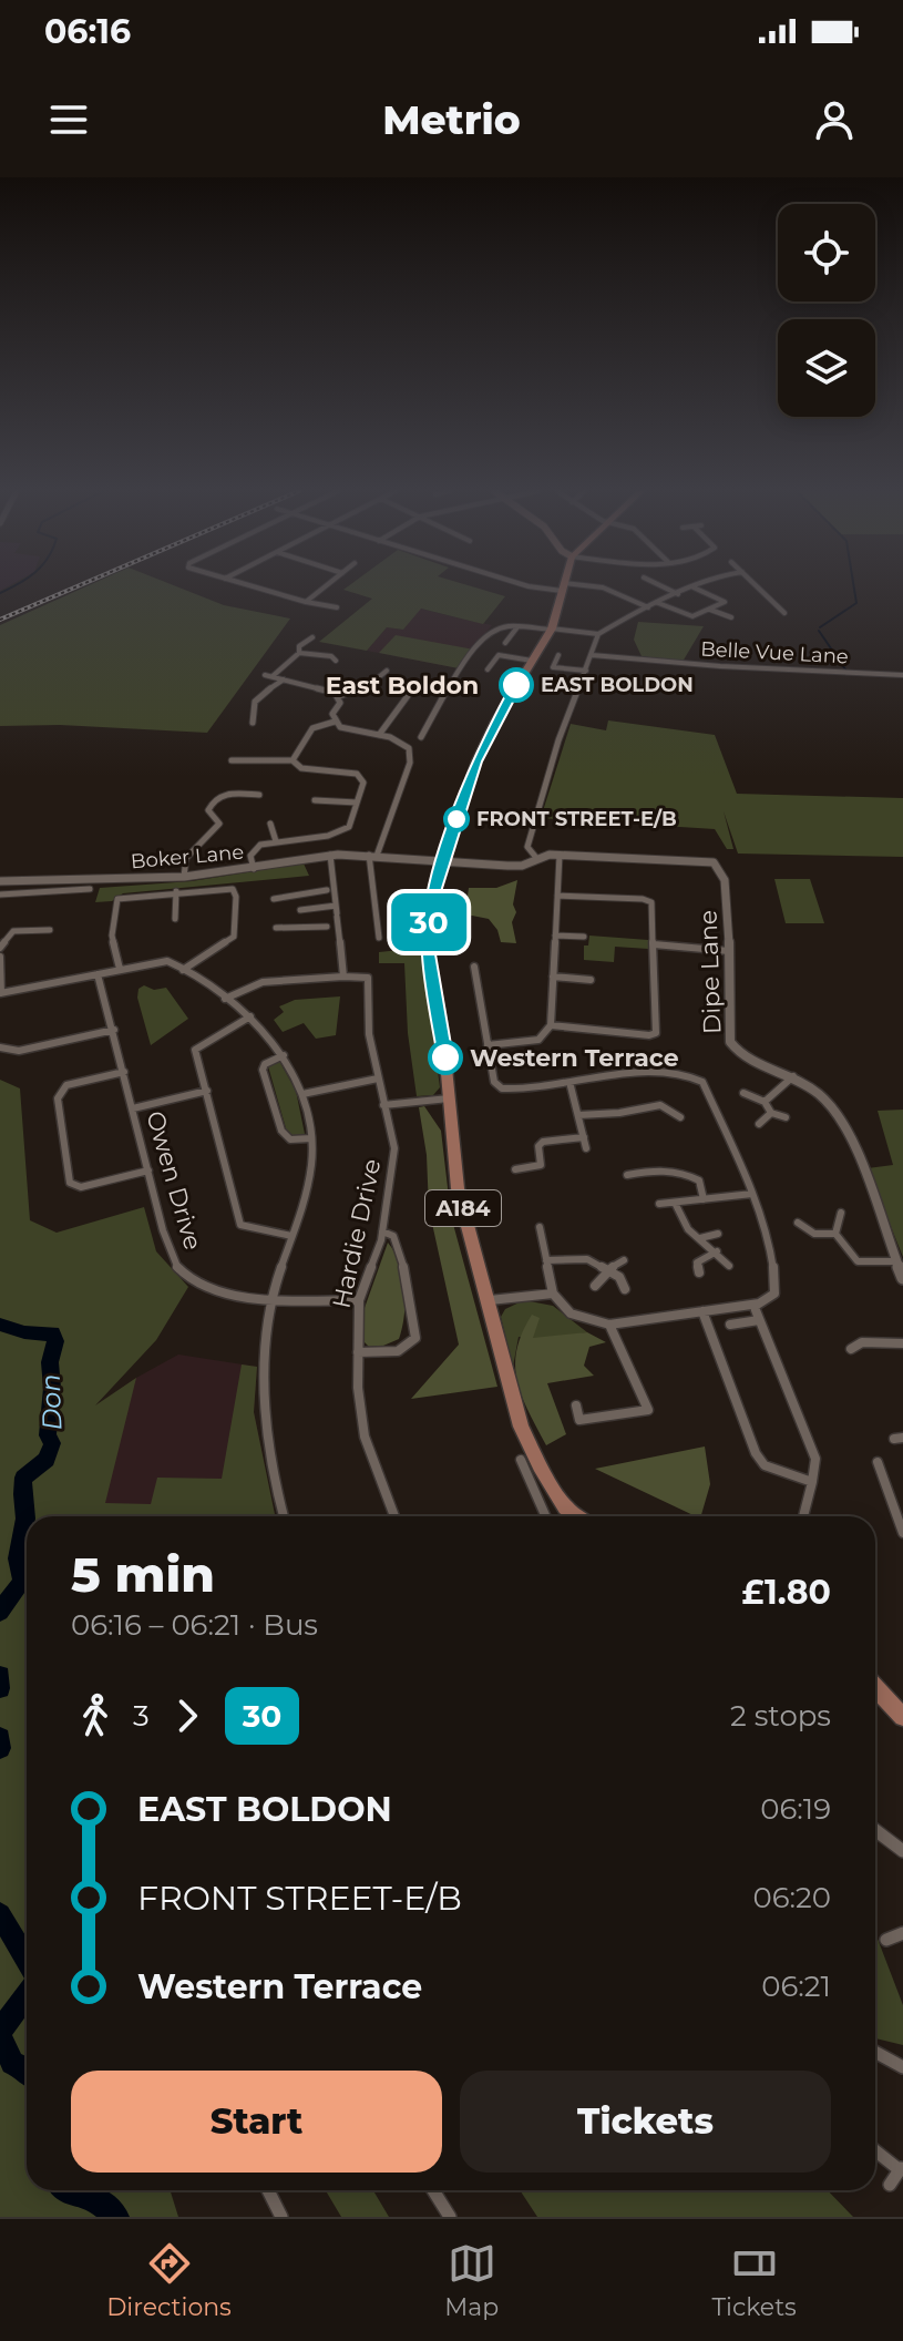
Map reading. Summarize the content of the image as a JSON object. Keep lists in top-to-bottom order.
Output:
{
  "streets": {
    "main road": ["A184"],
    "street": [
      "Belle Vue Lane",
      "Boker Lane",
      "Dipe Lane",
      "Owen Drive",
      "Hardie Drive"
    ]
  },
  "crossings": [
    ["Boker Lane", "Dipe Lane"],
    ["Boker Lane", "A184"],
    ["Owen Drive", "Hardie Drive"]
  ],
  "districts": ["East Boldon"],
  "water": ["Don"],
  "places": ["EAST BOLDON", "FRONT STREET-E/B", "Western Terrace"],
  "lines": ["bus line 30"],
  "page": {
    "status": "06:16",
    "header": "Metrio",
    "on_map": "30",
    "heading": ["5 min", "06:16 – 06:21 · Bus", "£1.80"],
    "legs": ["3", "30", "2 stops"],
    "list": [
      {
        "name": "EAST BOLDON",
        "value": "06:19"
      },
      {
        "name": "FRONT STREET-E/B",
        "value": "06:20"
      },
      {
        "name": "Western Terrace",
        "value": "06:21"
      }
    ],
    "buttons": ["Start", "Tickets"],
    "tabs": ["Directions", "Map", "Tickets"]
  }
}
